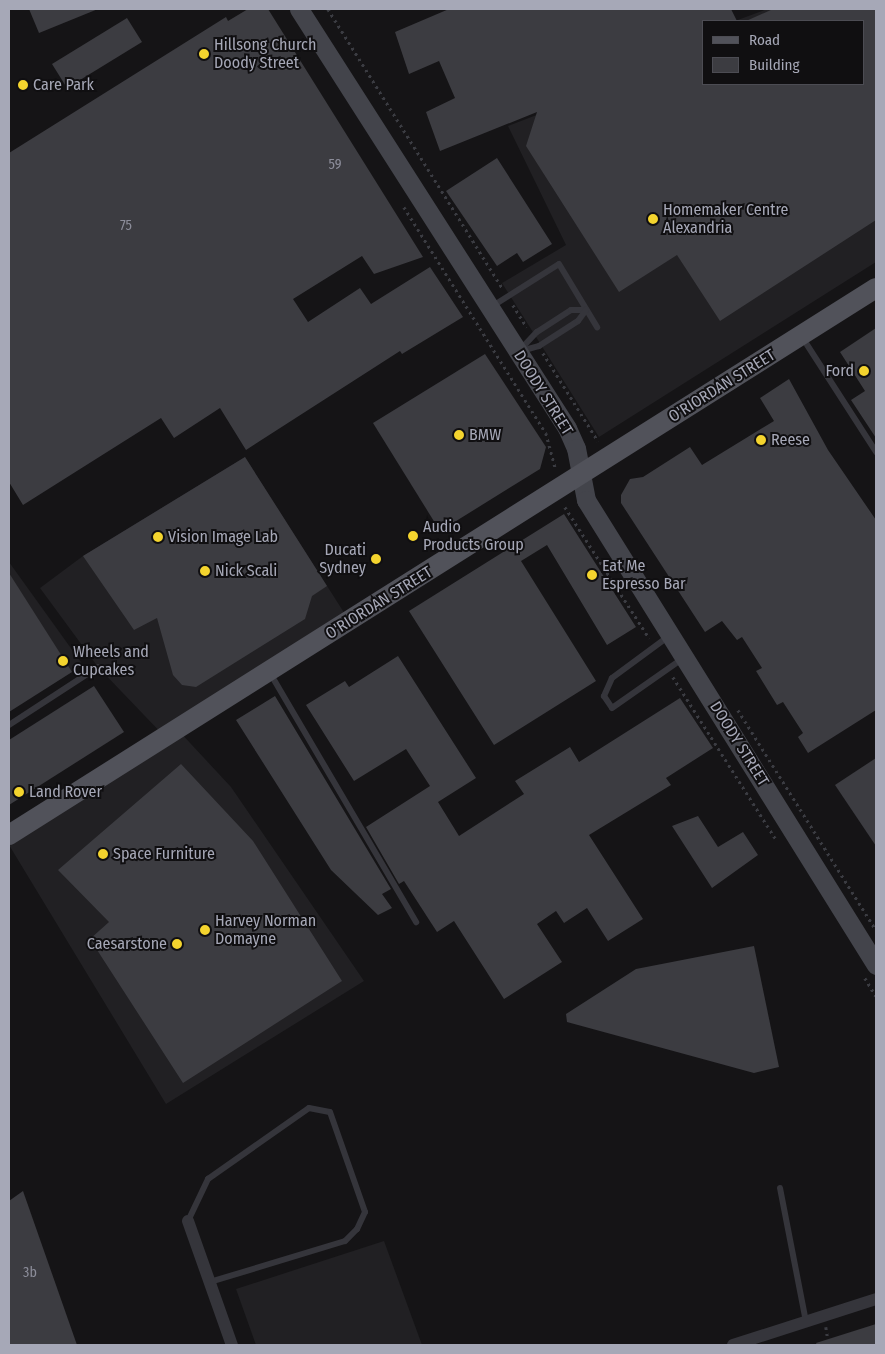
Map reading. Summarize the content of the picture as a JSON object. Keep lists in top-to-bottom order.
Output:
{
  "streets": {
    "main road": ["O'RIORDAN STREET"],
    "street": ["DOODY STREET"]
  },
  "crossings": [
    ["O'RIORDAN STREET", "DOODY STREET"]
  ],
  "places": [
    "Hillsong Church Doody Street",
    "Care Park",
    "Homemaker Centre Alexandria",
    "Ford",
    "BMW",
    "Reese",
    "Audio Products Group",
    "Vision Image Lab",
    "Ducati Sydney",
    "Nick Scali",
    "Eat Me Espresso Bar",
    "Wheels and Cupcakes",
    "Land Rover",
    "Space Furniture",
    "Harvey Norman Domayne",
    "Caesarstone"
  ],
  "house_numbers": ["59", "75", "3b"],
  "legend": ["Road", "Building"]
}
